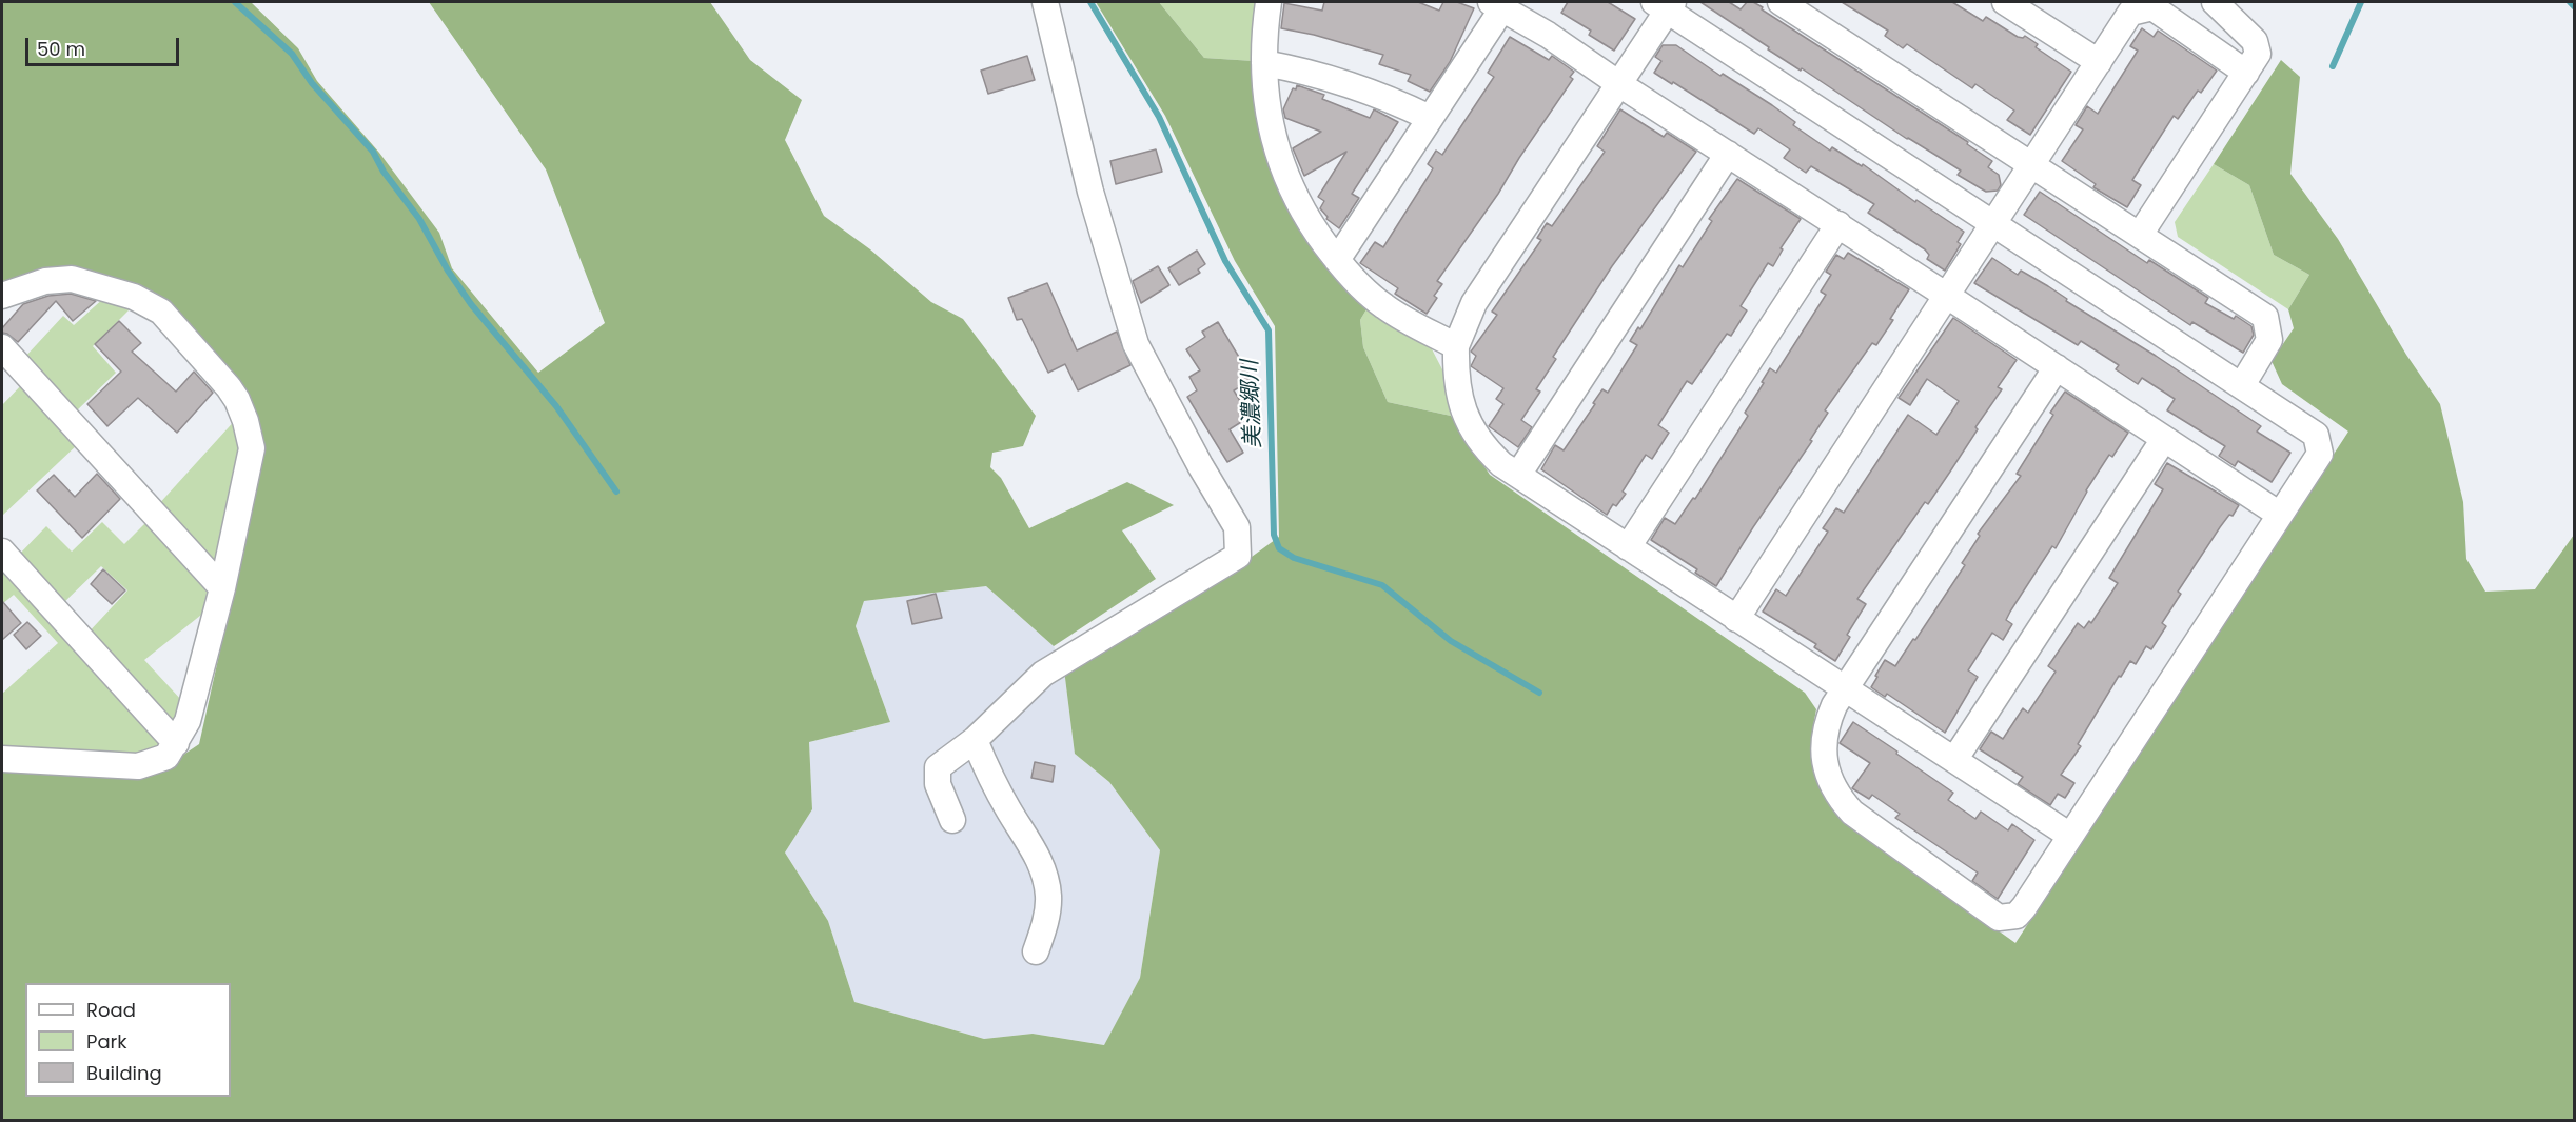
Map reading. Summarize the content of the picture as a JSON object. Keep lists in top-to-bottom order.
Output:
{
  "water": ["美濃郷川"],
  "legend": ["Road", "Park", "Building"],
  "scale_bar": "50 m"
}
